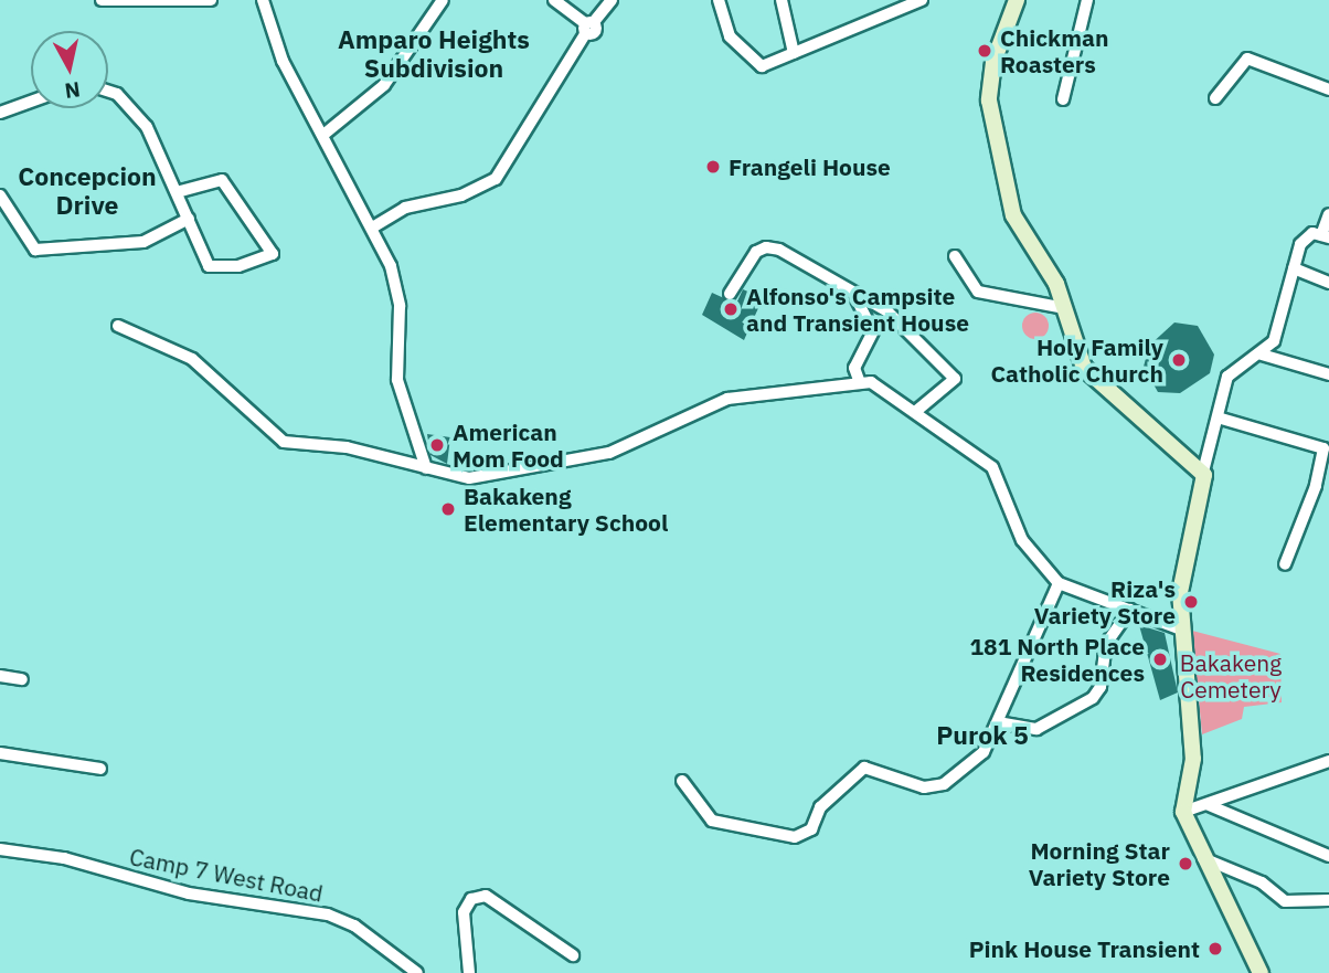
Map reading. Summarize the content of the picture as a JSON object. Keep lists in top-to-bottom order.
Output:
{
  "streets": {
    "street": ["Camp 7 West Road"]
  },
  "districts": ["Amparo Heights Subdivision", "Concepcion Drive", "Purok 5"],
  "parks": ["Bakakeng Cemetery"],
  "places": [
    "Chickman Roasters",
    "Frangeli House",
    "Alfonso's Campsite and Transient House",
    "Holy Family Catholic Church",
    "American Mom Food",
    "Bakakeng Elementary School",
    "Riza's Variety Store",
    "181 North Place Residences",
    "Morning Star Variety Store",
    "Pink House Transient"
  ],
  "north": "bottom"
}
